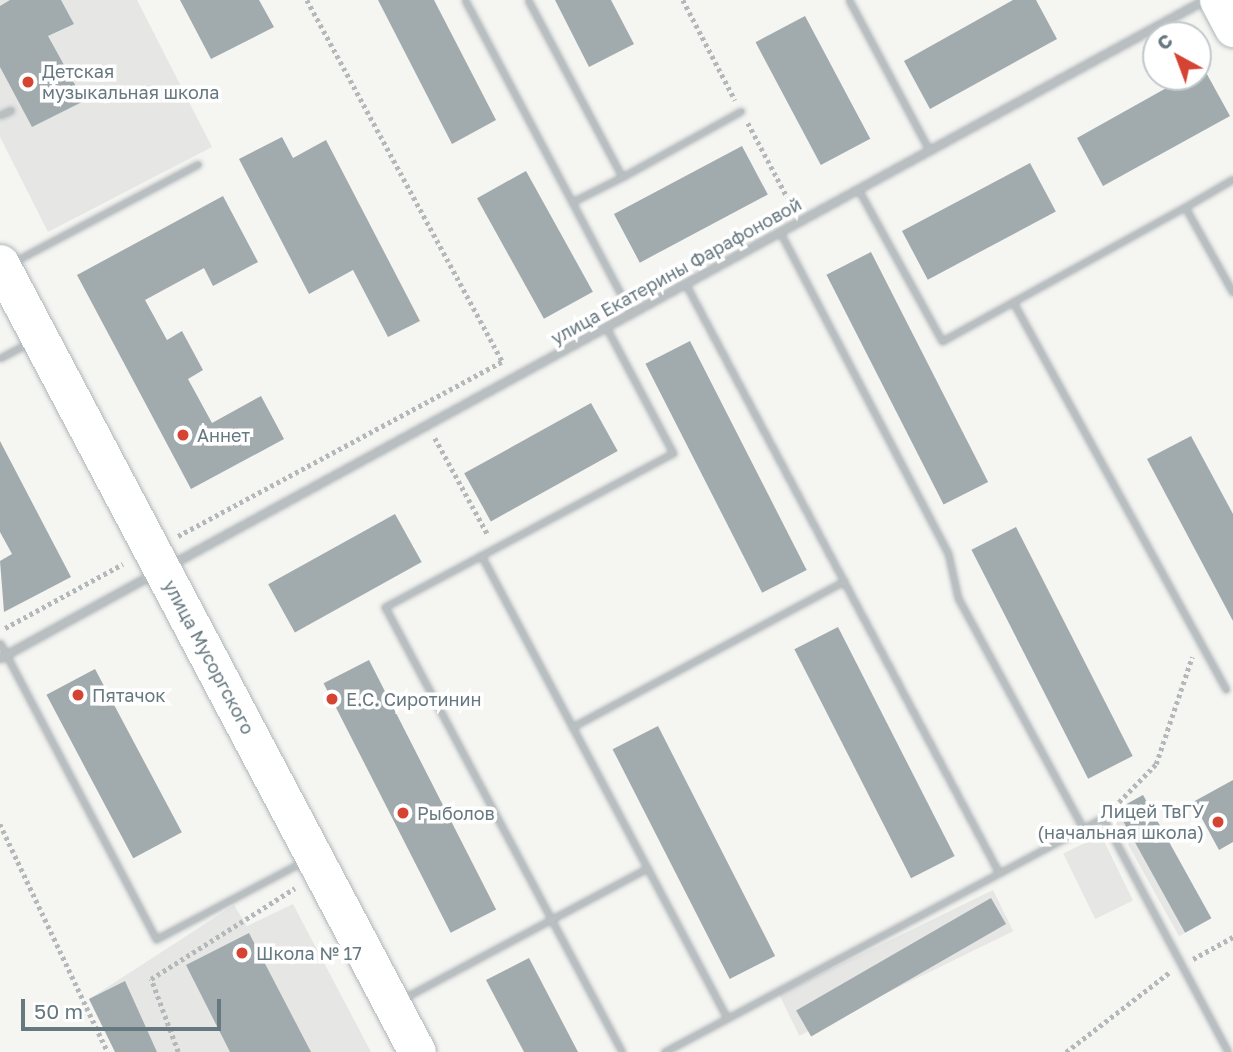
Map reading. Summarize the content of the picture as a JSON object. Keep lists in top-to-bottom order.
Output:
{
  "streets": {
    "street": ["улица Екатерины Фарафоновой", "улица Мусоргского"]
  },
  "crossings": [
    ["улица Екатерины Фарафоновой", "улица Мусоргского"]
  ],
  "places": [
    "Детская музыкальная школа",
    "Аннет",
    "Пятачок",
    "Е.С. Сиротинин",
    "Рыболов",
    "Лицей ТвГУ (начальная школа)",
    "Школа № 17"
  ],
  "scale_bar": "50 m",
  "north": "top left"
}
